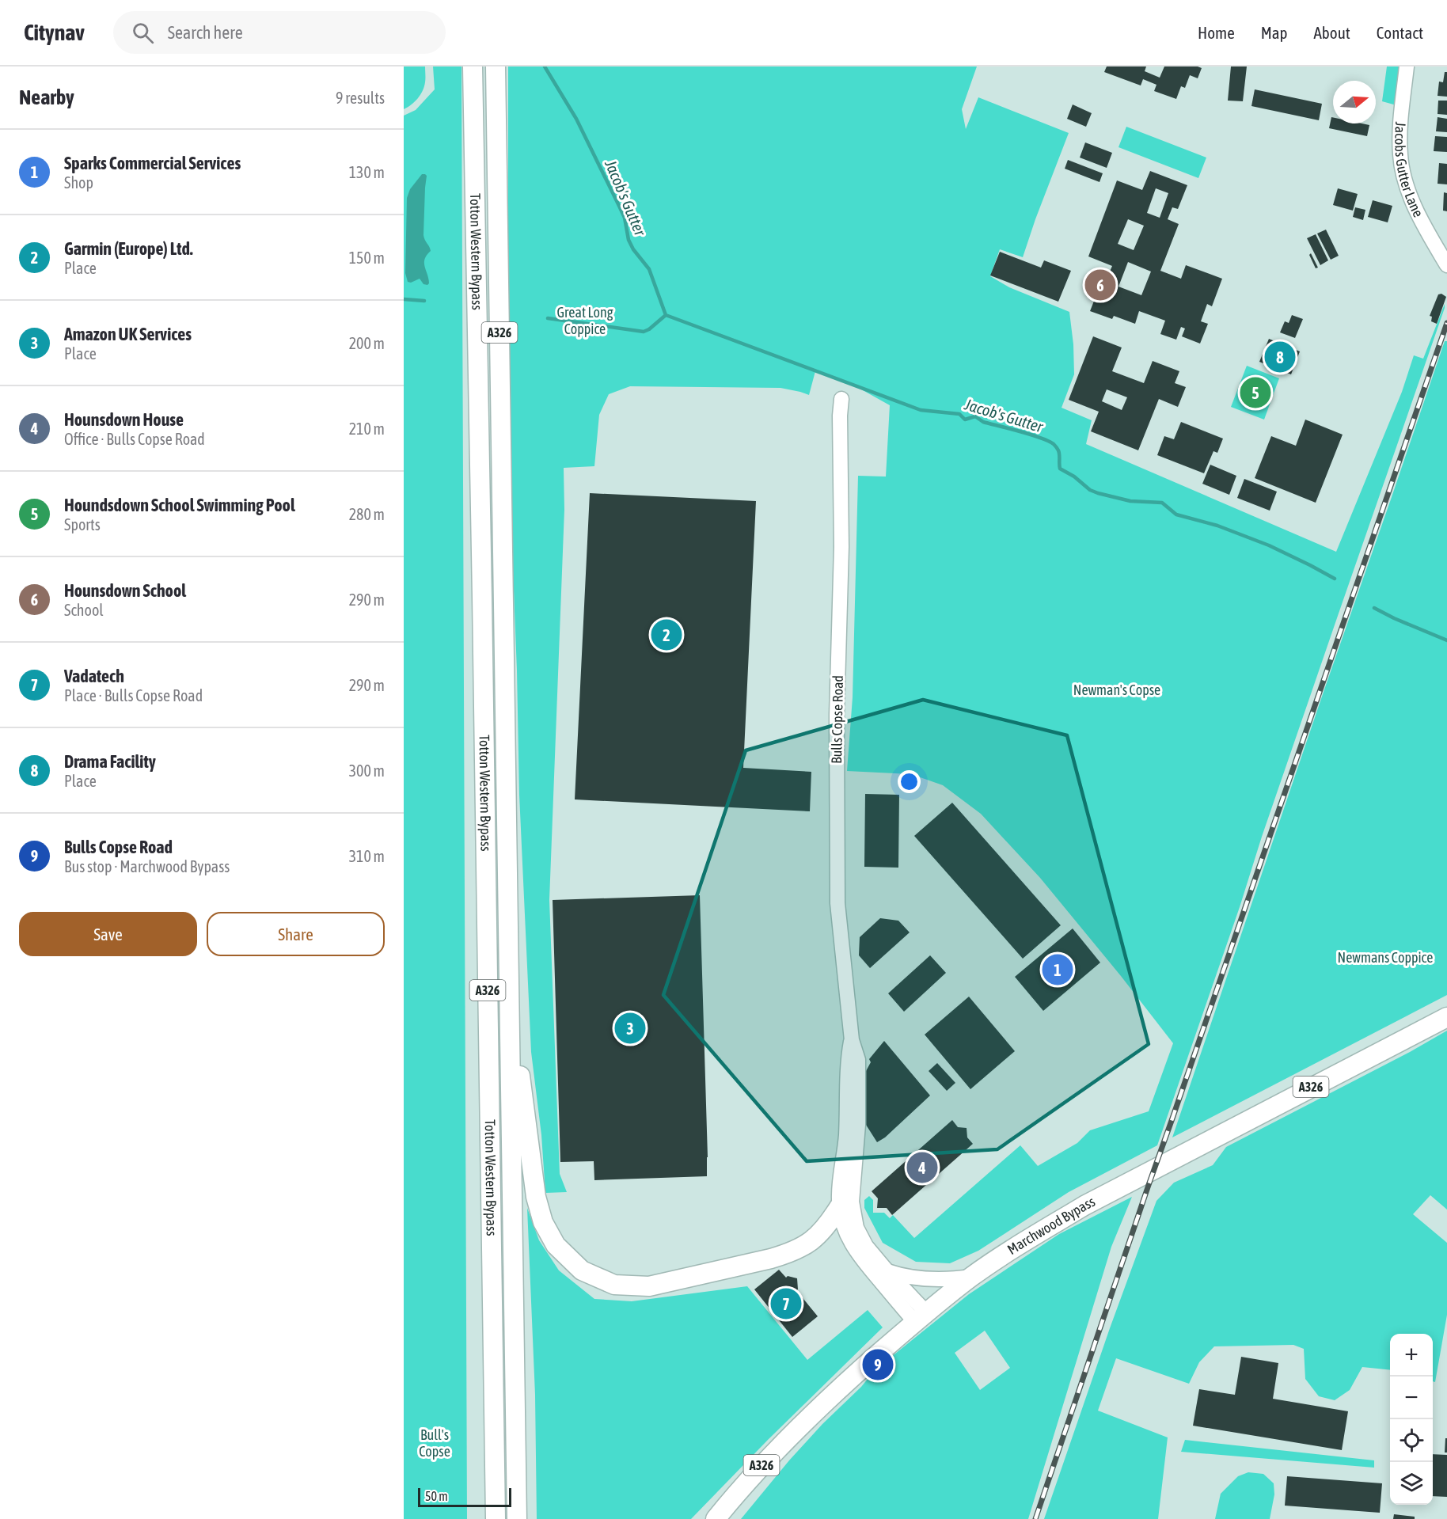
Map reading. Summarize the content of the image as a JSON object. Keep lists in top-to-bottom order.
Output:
{
  "streets": {
    "main road": ["Totton Western Bypass", "A326", "Marchwood Bypass"],
    "street": ["Jacobs Gutter Lane", "Bulls Copse Road"]
  },
  "crossings": [
    ["Bulls Copse Road", "Marchwood Bypass"]
  ],
  "water": ["Jacob's Gutter"],
  "parks": [
    "Great Long Coppice",
    "Newman's Copse",
    "Newmans Coppice",
    "Bull's Copse"
  ],
  "scale_bar": "50 m",
  "north": "right",
  "page": {
    "header": "Citynav",
    "search": "Search here",
    "nav": [
      "Home",
      "Map",
      "About",
      "Contact"
    ],
    "heading": ["Nearby", "9 results"],
    "list": [
      {
        "mark": "1",
        "name": "Sparks Commercial Services",
        "note": "Shop",
        "value": "130 m"
      },
      {
        "mark": "2",
        "name": "Garmin (Europe) Ltd.",
        "note": "Place",
        "value": "150 m"
      },
      {
        "mark": "3",
        "name": "Amazon UK Services",
        "note": "Place",
        "value": "200 m"
      },
      {
        "mark": "4",
        "name": "Hounsdown House",
        "note": "Office · Bulls Copse Road",
        "value": "210 m"
      },
      {
        "mark": "5",
        "name": "Houndsdown School Swimming Pool",
        "note": "Sports",
        "value": "280 m"
      },
      {
        "mark": "6",
        "name": "Hounsdown School",
        "note": "School",
        "value": "290 m"
      },
      {
        "mark": "7",
        "name": "Vadatech",
        "note": "Place · Bulls Copse Road",
        "value": "290 m"
      },
      {
        "mark": "8",
        "name": "Drama Facility",
        "note": "Place",
        "value": "300 m"
      },
      {
        "mark": "9",
        "name": "Bulls Copse Road",
        "note": "Bus stop · Marchwood Bypass",
        "value": "310 m"
      }
    ],
    "pins": [
      "6",
      "8",
      "5",
      "2",
      "1",
      "3",
      "4",
      "7",
      "9"
    ],
    "buttons": ["Save", "Share"],
    "map_buttons": ["+", "−"],
    "scale": "50 m"
  }
}
